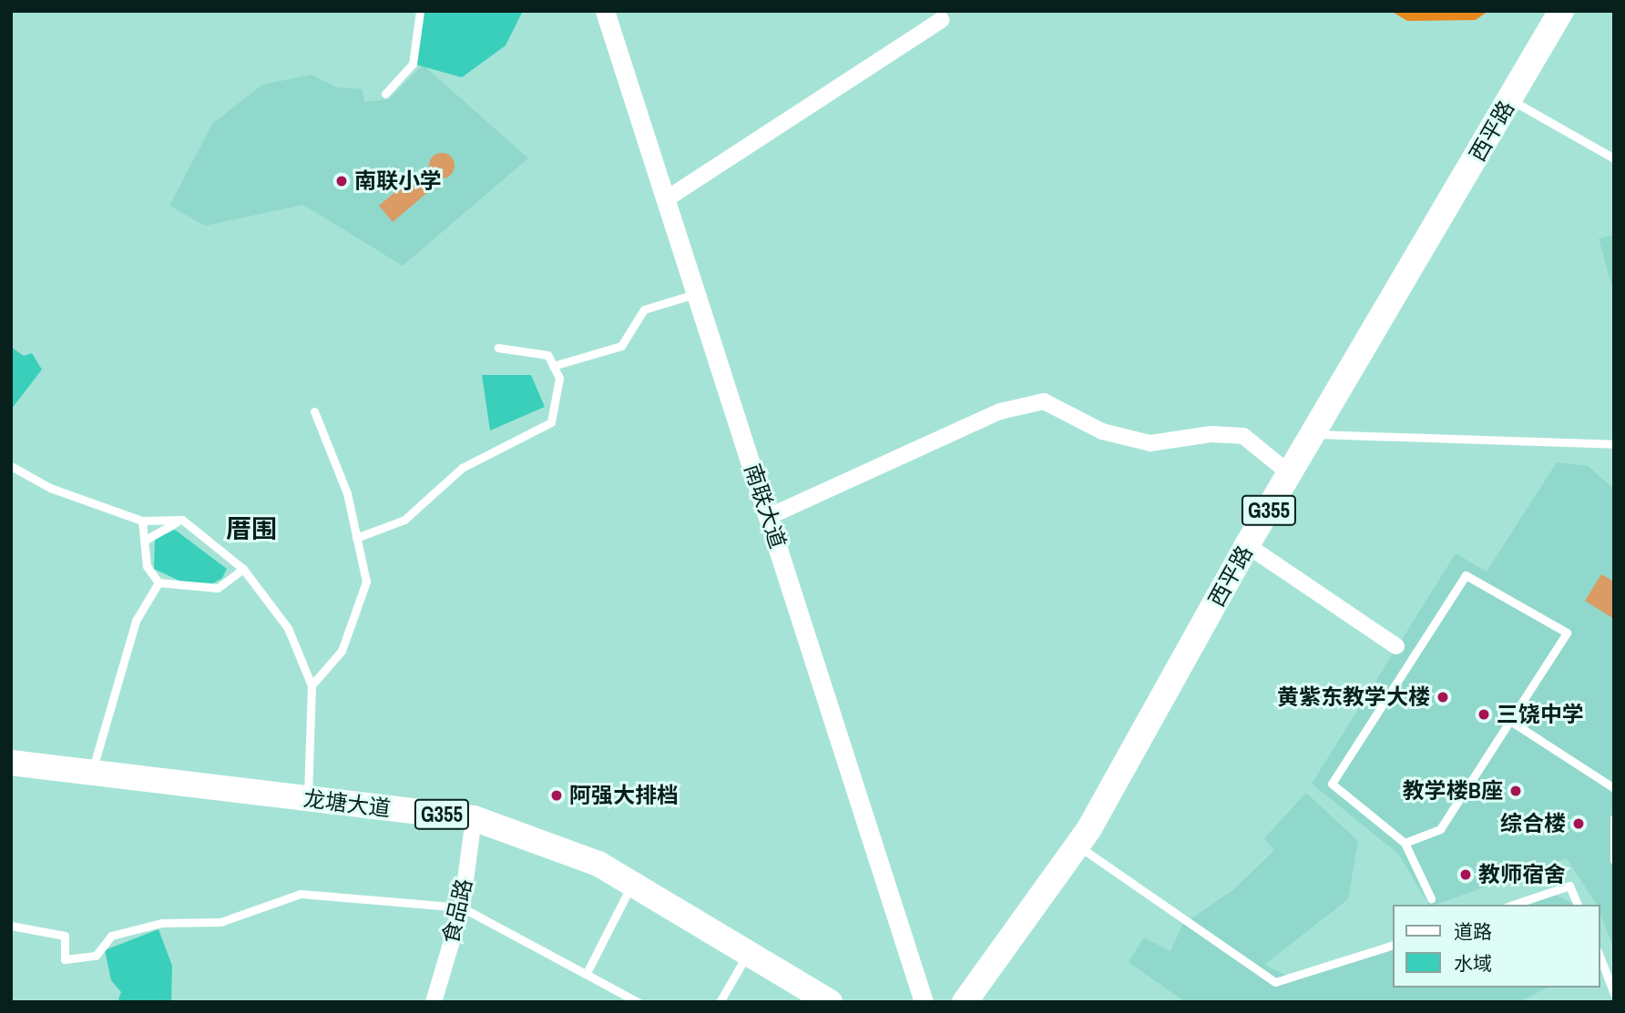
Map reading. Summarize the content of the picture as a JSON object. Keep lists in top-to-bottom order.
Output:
{
  "streets": {
    "highway": ["西平路", "G355", "龙塘大道"],
    "street": ["南联大道", "食品路"]
  },
  "crossings": [
    ["龙塘大道", "食品路"]
  ],
  "districts": ["厝围"],
  "places": [
    "南联小学",
    "黄紫东教学大楼",
    "三饶中学",
    "教学楼B座",
    "阿强大排档",
    "综合楼",
    "教师宿舍"
  ],
  "legend": ["道路", "水域"]
}
